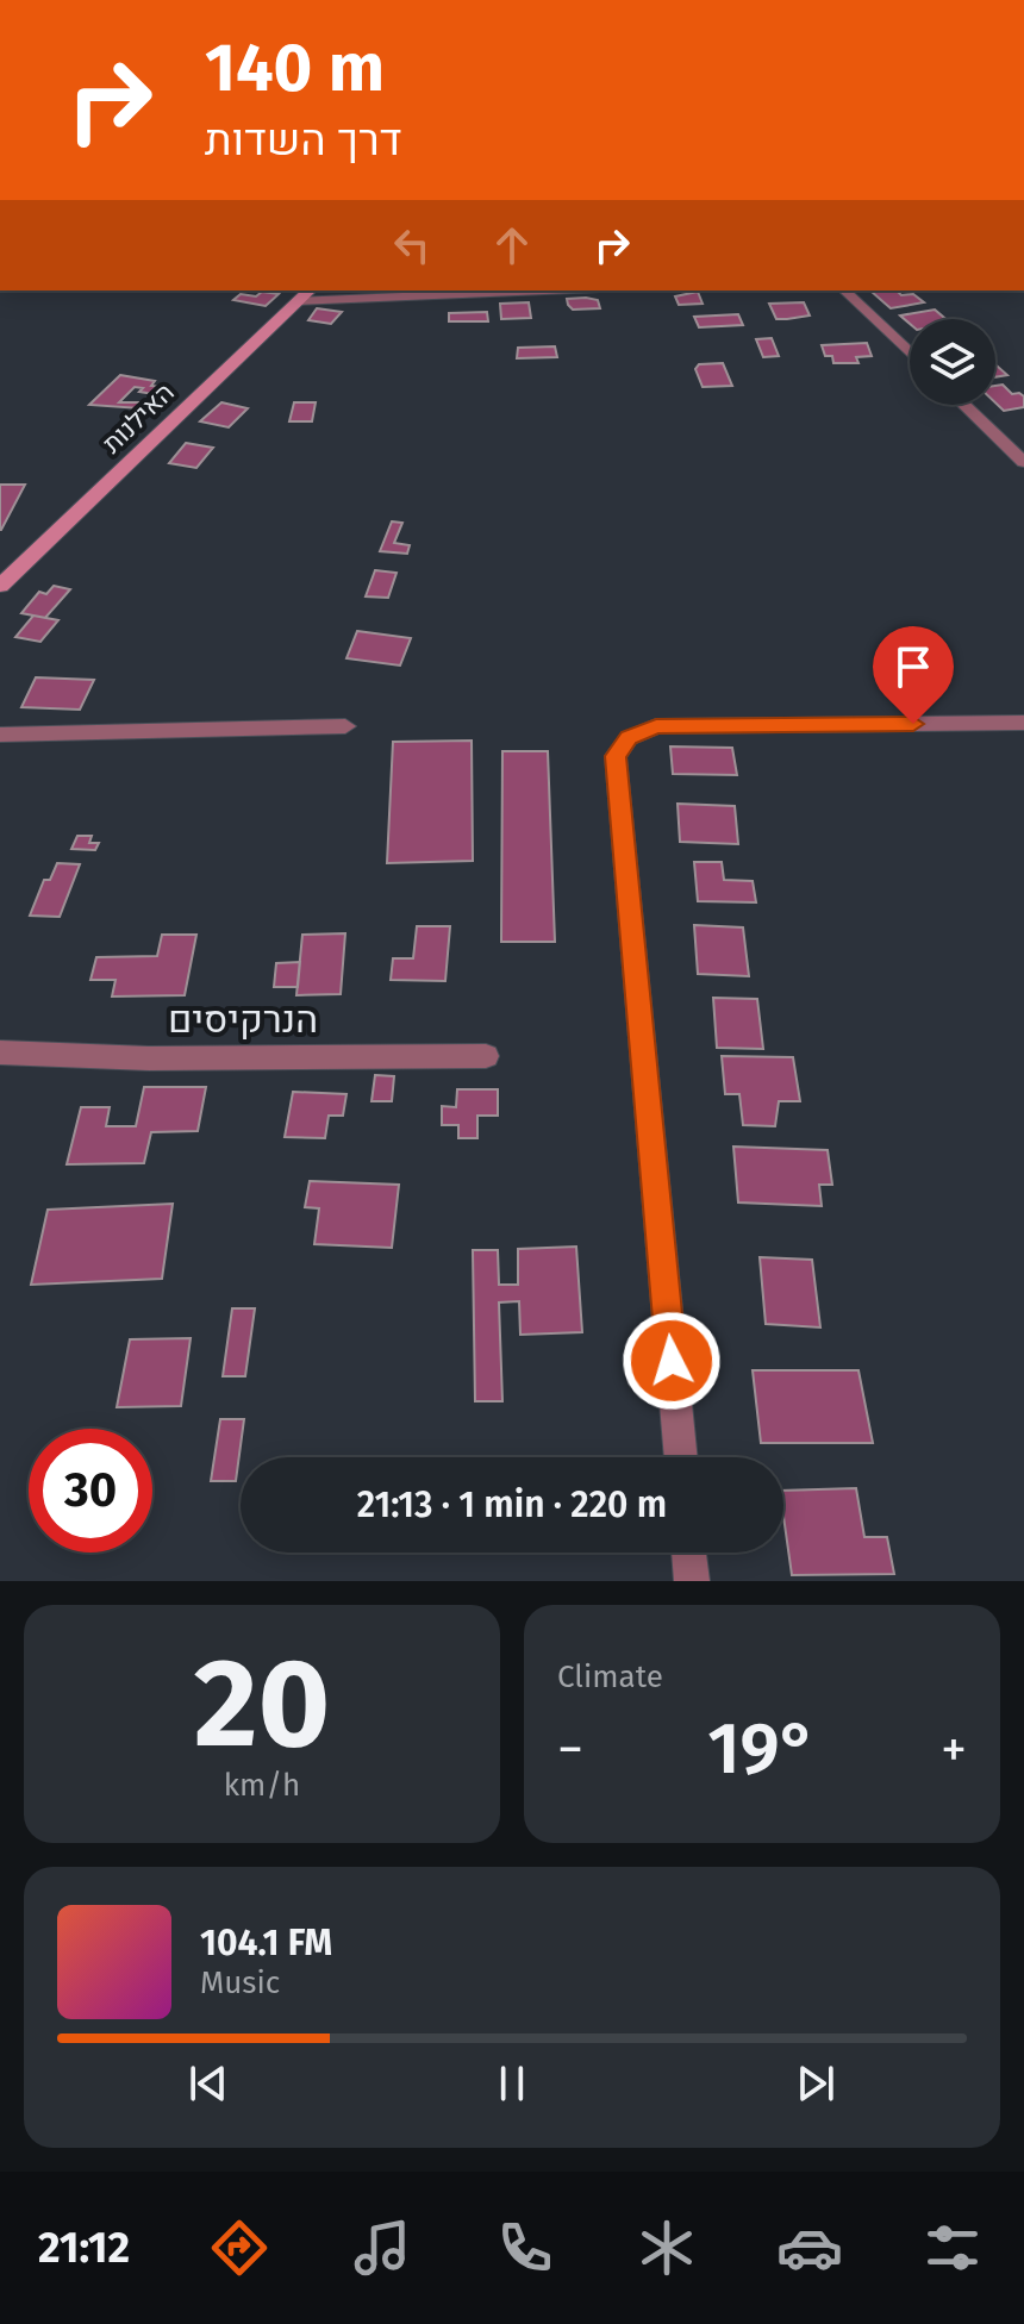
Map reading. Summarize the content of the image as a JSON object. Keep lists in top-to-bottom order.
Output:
{
  "streets": {
    "main road": ["האילנות"],
    "street": ["הנרקיסים"]
  },
  "page": {
    "turn": ["140 m", "דרך השדות"],
    "limit": "30",
    "trip": "21:13 · 1 min · 220 m",
    "tile": [
      ["20", "km/h"],
      "Climate"
    ],
    "heat": ["−", "19°", "+"],
    "song": ["104.1 FM", "Music"],
    "tabs": "21:12"
  }
}
